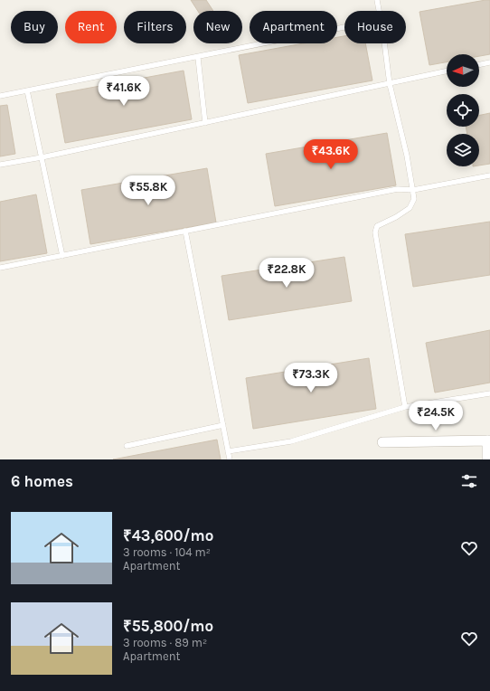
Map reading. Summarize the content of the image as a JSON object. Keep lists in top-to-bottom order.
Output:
{
  "north": "left",
  "page": {
    "chip": [
      "Buy",
      "Rent",
      "Filters",
      "New",
      "Apartment",
      "House"
    ],
    "price": [
      "₹41.6K",
      "₹43.6K",
      "₹55.8K",
      "₹22.8K",
      "₹73.3K",
      "₹24.5K"
    ],
    "heading": "6 homes",
    "list": [
      {
        "name": "₹43,600/mo",
        "note": "3 rooms · 104 m² · Apartment"
      },
      {
        "name": "₹55,800/mo",
        "note": "3 rooms · 89 m² · Apartment"
      }
    ]
  }
}
